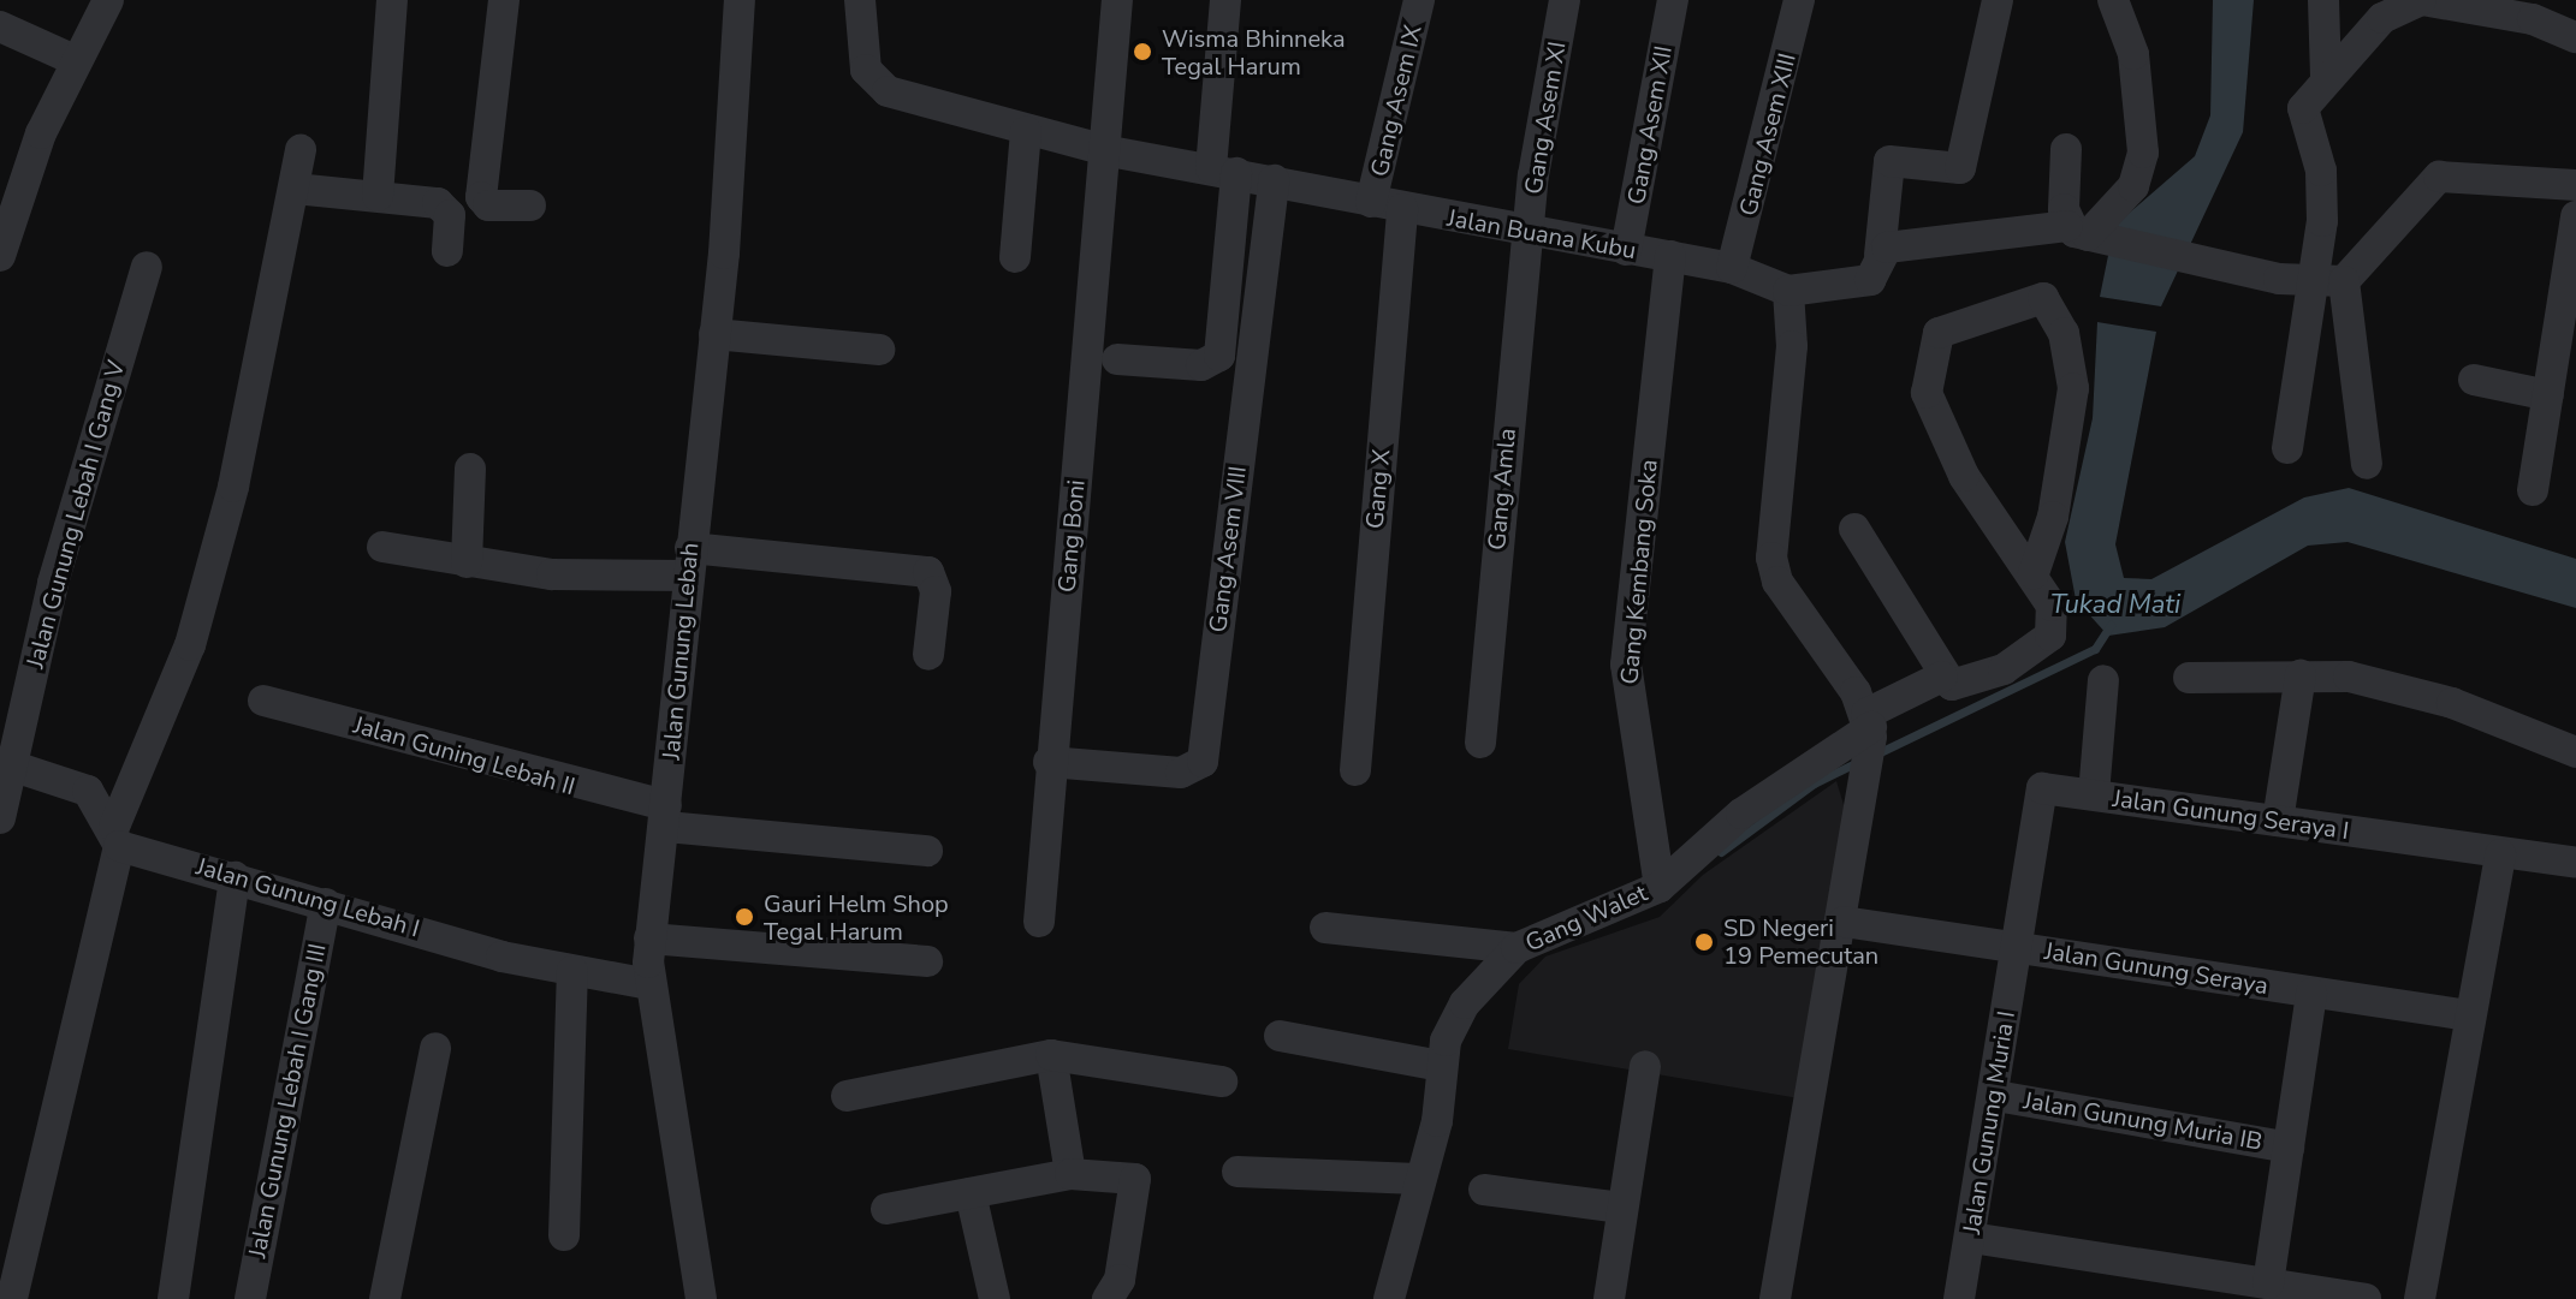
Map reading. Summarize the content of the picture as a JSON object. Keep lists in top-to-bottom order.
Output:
{
  "streets": {
    "street": [
      "Gang Asem IX",
      "Gang Asem XI",
      "Gang Asem XII",
      "Gang Asem XIII",
      "Jalan Buana Kubu",
      "Gang X",
      "Gang Amla",
      "Jalan Gunung Lebah I Gang V",
      "Gang Boni",
      "Gang Asem VIII",
      "Gang Kembang Soka",
      "Jalan Gunung Lebah",
      "Jalan Guning Lebah II",
      "Jalan Gunung Seraya I",
      "Jalan Gunung Lebah I",
      "Gang Walet",
      "Jalan Gunung Seraya",
      "Jalan Gunung Lebah I Gang III",
      "Jalan Gunung Muria IB",
      "Jalan Gunung Muria I"
    ]
  },
  "crossings": [
    ["Gang Asem IX", "Jalan Buana Kubu"],
    ["Gang Asem XI", "Jalan Buana Kubu"],
    ["Gang Asem XI", "Gang Amla"],
    ["Gang Asem XII", "Jalan Buana Kubu"],
    ["Gang Asem XIII", "Jalan Buana Kubu"],
    ["Jalan Buana Kubu", "Gang X"],
    ["Jalan Buana Kubu", "Gang Amla"],
    ["Jalan Buana Kubu", "Gang Boni"],
    ["Jalan Buana Kubu", "Gang Asem VIII"],
    ["Jalan Buana Kubu", "Gang Kembang Soka"],
    ["Gang Boni", "Gang Asem VIII"],
    ["Gang Kembang Soka", "Gang Walet"],
    ["Jalan Gunung Lebah", "Jalan Guning Lebah II"],
    ["Jalan Gunung Lebah", "Jalan Gunung Lebah I"],
    ["Jalan Gunung Seraya I", "Jalan Gunung Seraya"],
    ["Jalan Gunung Seraya I", "Jalan Gunung Muria I"],
    ["Jalan Gunung Lebah I", "Jalan Gunung Lebah I Gang III"],
    ["Jalan Gunung Seraya", "Jalan Gunung Muria I"],
    ["Jalan Gunung Muria IB", "Jalan Gunung Muria I"]
  ],
  "water": ["Tukad Mati"],
  "places": ["Wisma Bhinneka Tegal Harum", "Gauri Helm Shop Tegal Harum", "SD Negeri 19 Pemecutan"]
}
